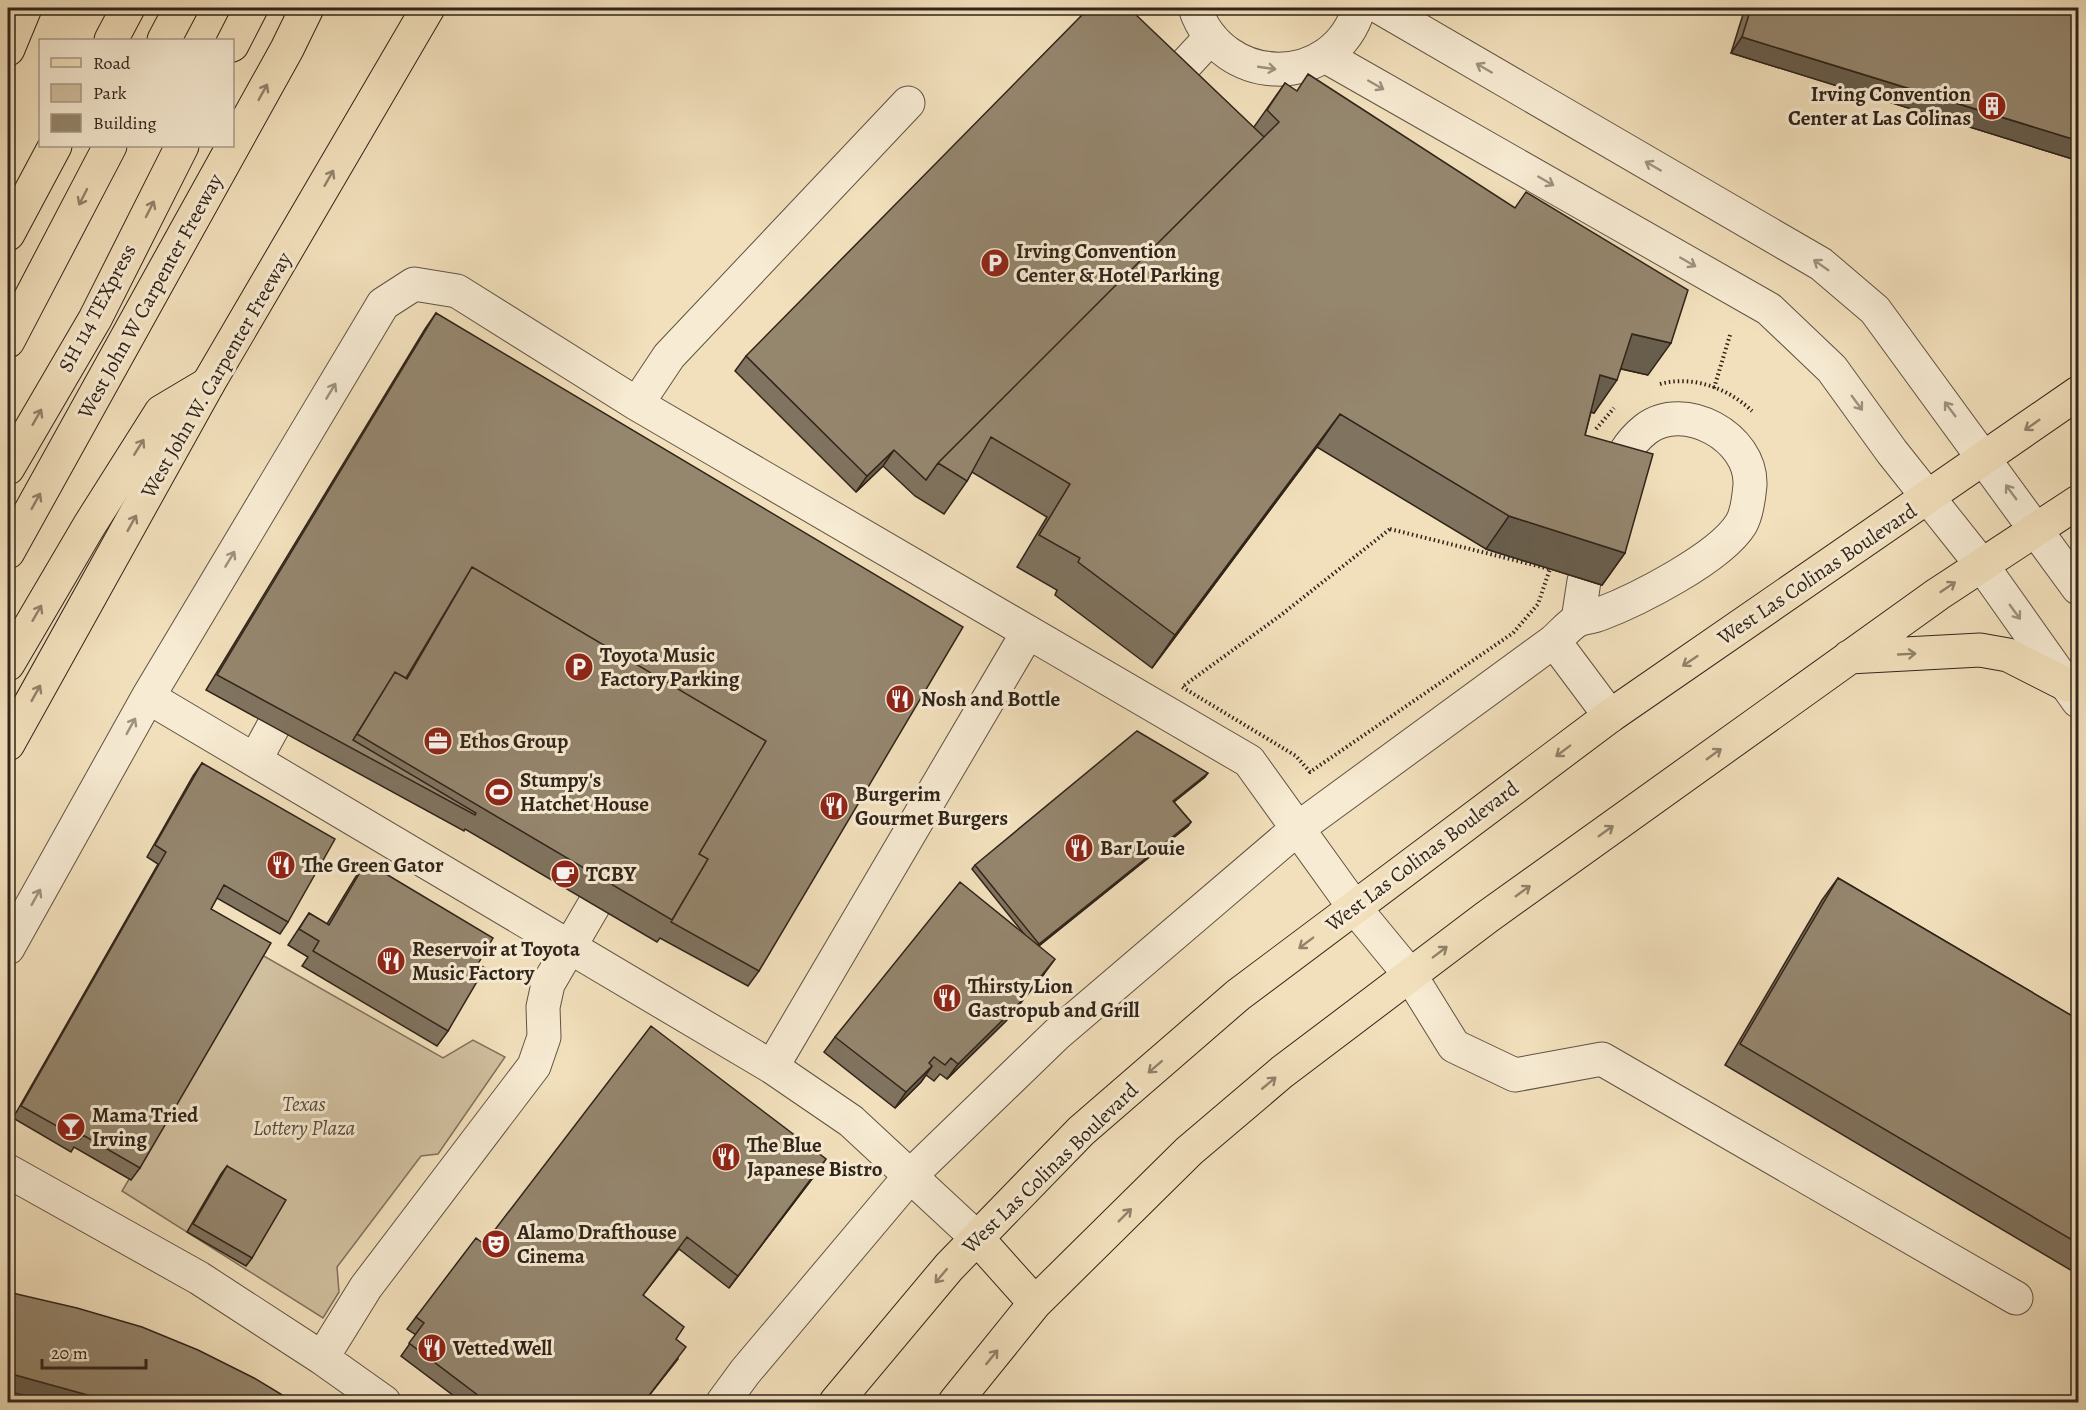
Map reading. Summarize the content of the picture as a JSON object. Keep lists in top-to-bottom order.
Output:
{
  "streets": {
    "main road": [
      "West John W Carpenter Freeway",
      "SH 114 TEXpress",
      "West John W. Carpenter Freeway",
      "West Las Colinas Boulevard"
    ]
  },
  "parks": ["Texas Lottery Plaza"],
  "places": {
    "building": ["Irving Convention Center at Las Colinas"],
    "parking": ["Irving Convention Center & Hotel Parking", "Toyota Music Factory Parking"],
    "restaurant": [
      "Nosh and Bottle",
      "Burgerim Gourmet Burgers",
      "Bar Louie",
      "The Green Gator",
      "Reservoir at Toyota Music Factory",
      "Thirsty Lion Gastropub and Grill",
      "The Blue Japanese Bistro",
      "Vetted Well"
    ],
    "office": ["Ethos Group"],
    "sports": ["Stumpy's Hatchet House"],
    "cafe": ["TCBY"],
    "bar": ["Mama Tried Irving"],
    "theatre": ["Alamo Drafthouse Cinema"]
  },
  "legend": ["Road", "Park", "Building"],
  "scale_bar": "20 m"
}
